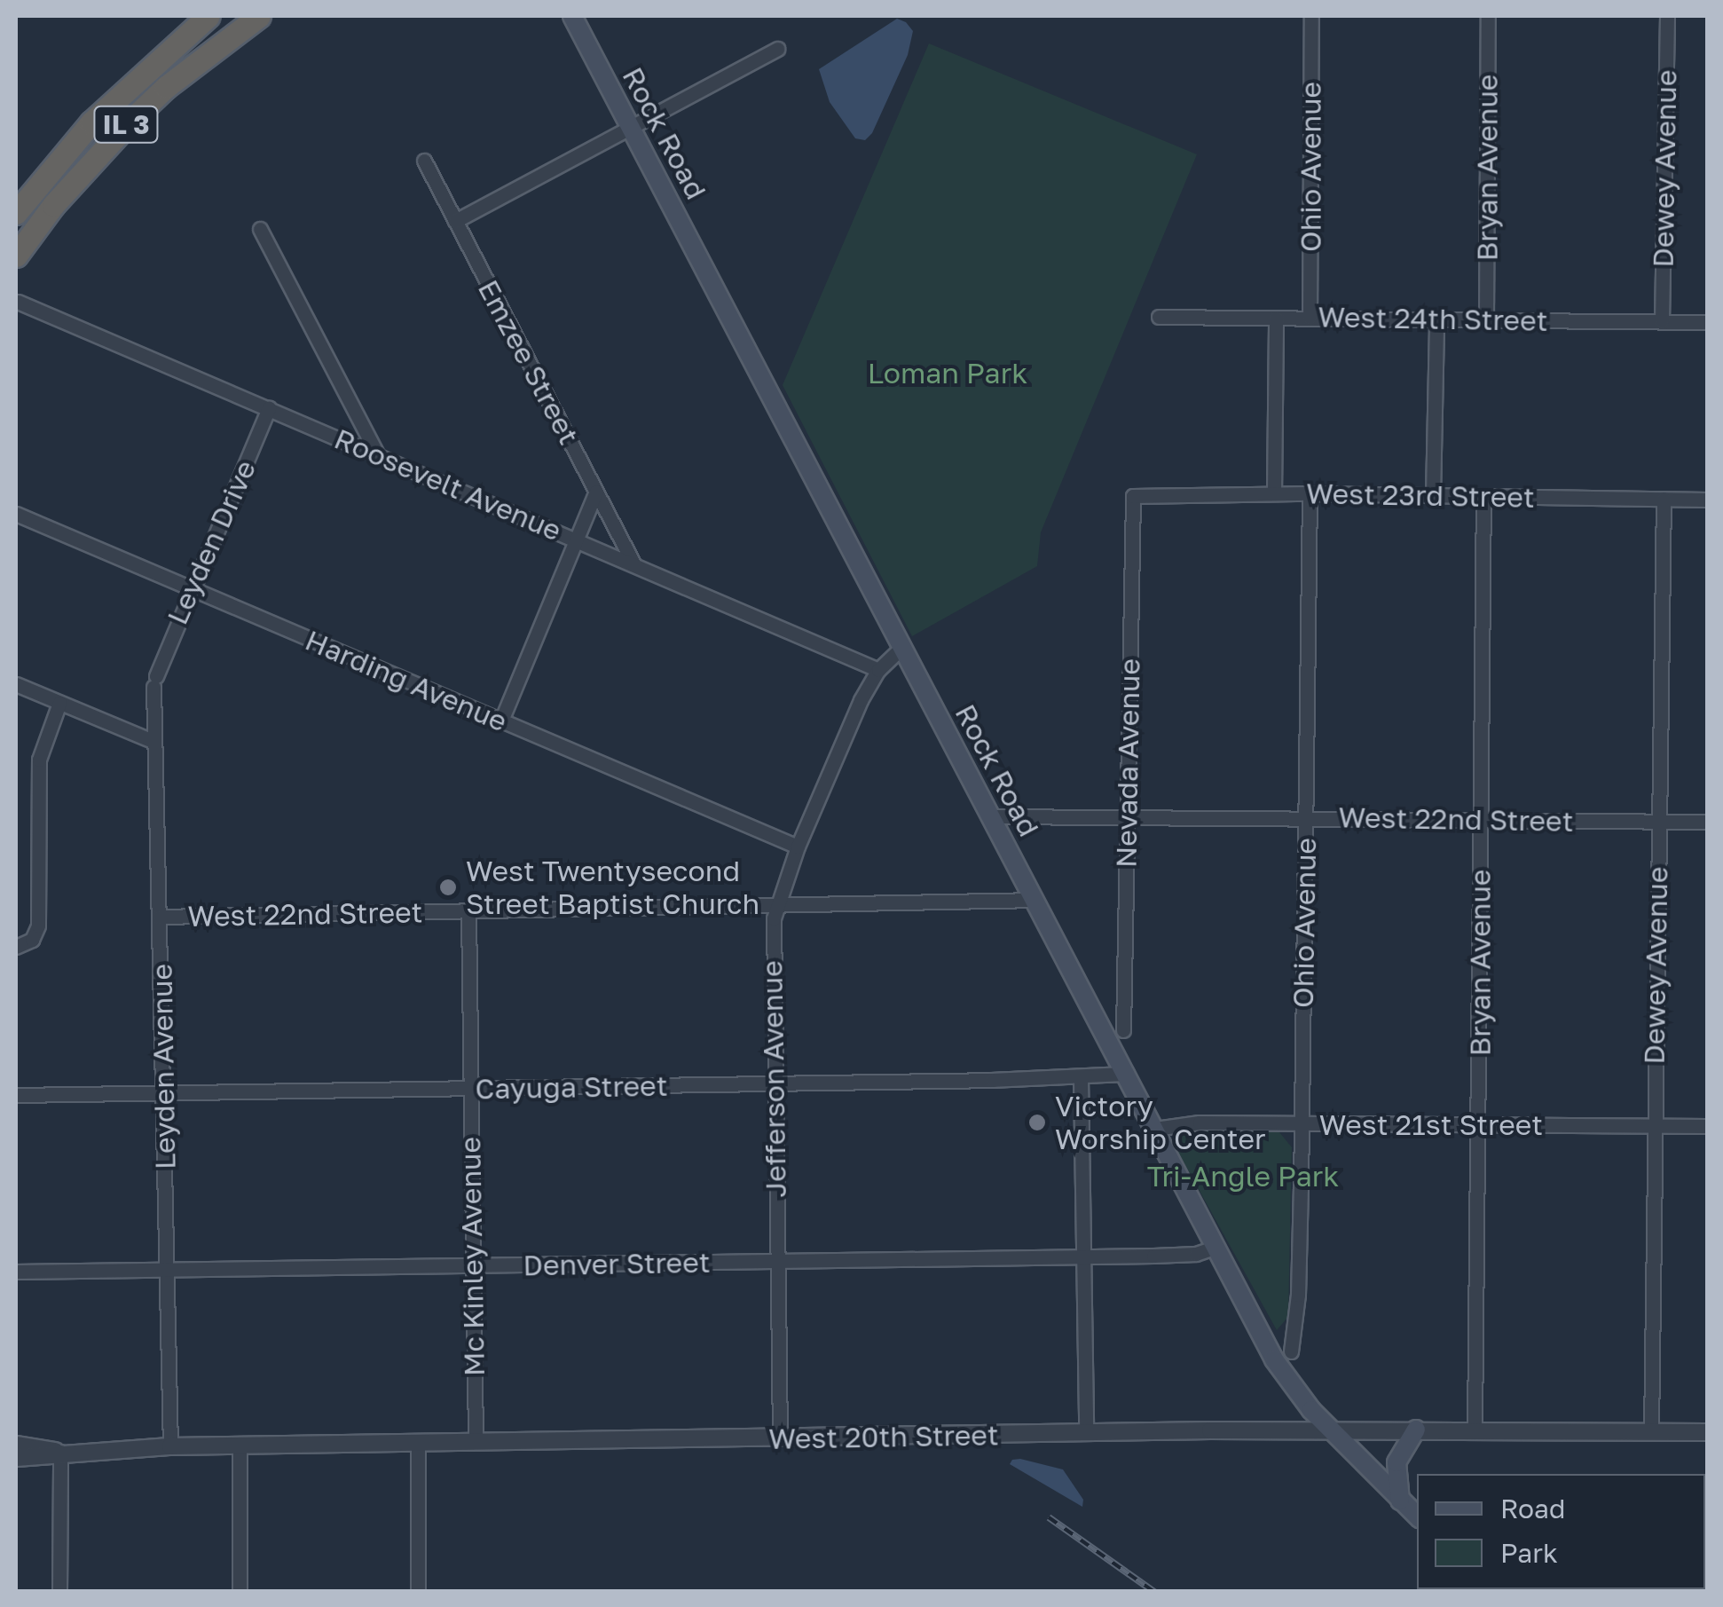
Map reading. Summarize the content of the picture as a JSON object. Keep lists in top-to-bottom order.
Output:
{
  "streets": {
    "highway": ["IL 3"],
    "main road": ["Rock Road"],
    "street": [
      "Ohio Avenue",
      "Bryan Avenue",
      "Dewey Avenue",
      "West 24th Street",
      "Emzee Street",
      "Roosevelt Avenue",
      "West 23rd Street",
      "Leyden Drive",
      "Harding Avenue",
      "Nevada Avenue",
      "West 22nd Street",
      "Leyden Avenue",
      "Jefferson Avenue",
      "Cayuga Street",
      "West 21st Street",
      "Mc Kinley Avenue",
      "Denver Street",
      "West 20th Street"
    ]
  },
  "crossings": [
    ["Rock Road", "West 22nd Street"],
    ["Rock Road", "Jefferson Avenue"],
    ["Rock Road", "Cayuga Street"],
    ["Rock Road", "West 21st Street"],
    ["Rock Road", "Denver Street"],
    ["Rock Road", "West 20th Street"],
    ["Ohio Avenue", "West 24th Street"],
    ["Ohio Avenue", "West 23rd Street"],
    ["Ohio Avenue", "West 22nd Street"],
    ["Ohio Avenue", "West 21st Street"],
    ["Bryan Avenue", "West 24th Street"],
    ["Bryan Avenue", "West 23rd Street"],
    ["Bryan Avenue", "West 22nd Street"],
    ["Bryan Avenue", "West 21st Street"],
    ["Bryan Avenue", "West 20th Street"],
    ["Dewey Avenue", "West 24th Street"],
    ["Dewey Avenue", "West 23rd Street"],
    ["Dewey Avenue", "West 22nd Street"],
    ["Dewey Avenue", "West 21st Street"],
    ["Dewey Avenue", "West 20th Street"],
    ["Emzee Street", "Roosevelt Avenue"],
    ["Roosevelt Avenue", "Leyden Drive"],
    ["Roosevelt Avenue", "Jefferson Avenue"],
    ["West 23rd Street", "Nevada Avenue"],
    ["Leyden Drive", "Harding Avenue"],
    ["Leyden Drive", "Leyden Avenue"],
    ["Harding Avenue", "Jefferson Avenue"],
    ["Nevada Avenue", "West 22nd Street"],
    ["West 22nd Street", "Leyden Avenue"],
    ["West 22nd Street", "Jefferson Avenue"],
    ["West 22nd Street", "Mc Kinley Avenue"],
    ["Leyden Avenue", "Cayuga Street"],
    ["Leyden Avenue", "Denver Street"],
    ["Leyden Avenue", "West 20th Street"],
    ["Jefferson Avenue", "Cayuga Street"],
    ["Jefferson Avenue", "Denver Street"],
    ["Jefferson Avenue", "West 20th Street"],
    ["Cayuga Street", "Mc Kinley Avenue"],
    ["Mc Kinley Avenue", "Denver Street"],
    ["Mc Kinley Avenue", "West 20th Street"]
  ],
  "parks": ["Loman Park", "Tri-Angle Park"],
  "places": ["West Twentysecond Street Baptist Church", "Victory Worship Center"],
  "legend": ["Road", "Park"]
}
